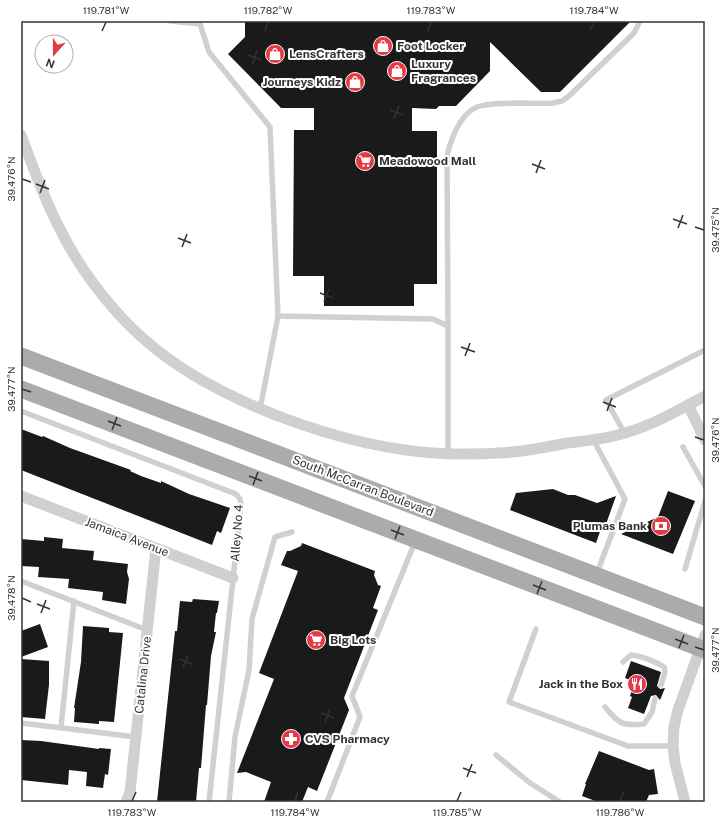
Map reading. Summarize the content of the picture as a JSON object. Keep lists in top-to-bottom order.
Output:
{
  "streets": {
    "main road": ["South McCarran Boulevard"],
    "street": ["Jamaica Avenue", "Catalina Drive"],
    "lane": ["Alley No 4"]
  },
  "crossings": [
    ["Alley No 4", "Jamaica Avenue"],
    ["Jamaica Avenue", "Catalina Drive"]
  ],
  "places": {
    "shop": [
      "Foot Locker",
      "LensCrafters",
      "Luxury Fragrances",
      "Journeys Kidz"
    ],
    "supermarket": ["Meadowood Mall", "Big Lots"],
    "bank": ["Plumas Bank"],
    "restaurant": ["Jack in the Box"],
    "pharmacy": ["CVS Pharmacy"]
  },
  "north": "bottom",
  "coordinates": [
    "119.781°W",
    "119.782°W",
    "119.783°W",
    "119.784°W",
    "39.476°N",
    "39.475°N",
    "39.477°N",
    "39.478°N",
    "119.785°W",
    "119.786°W"
  ]
}
